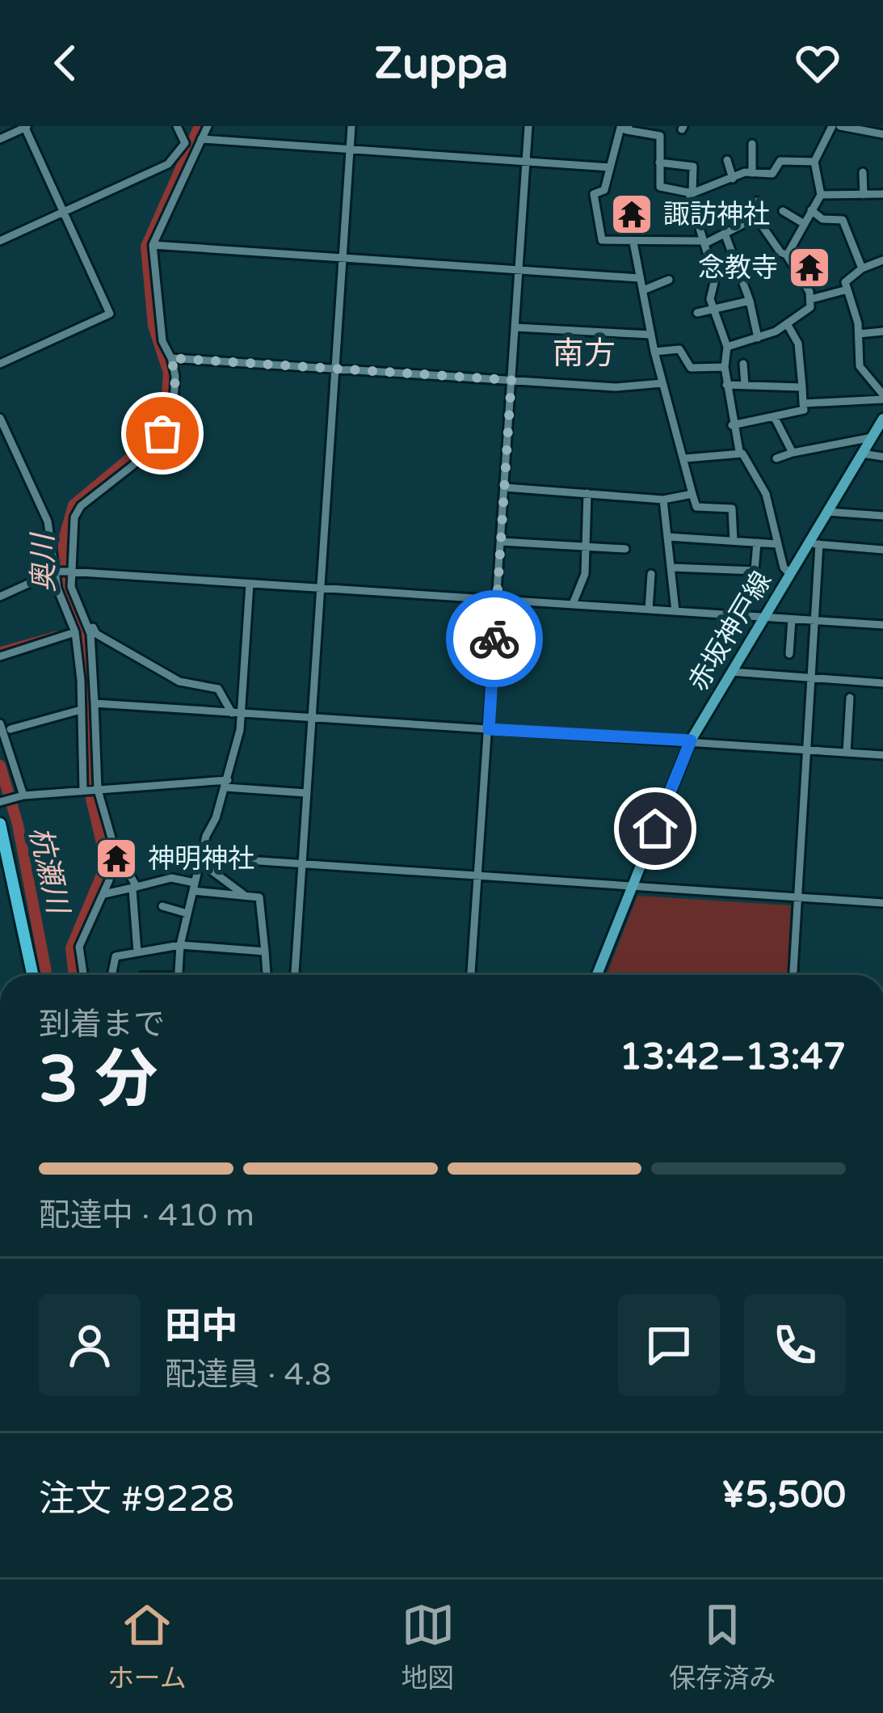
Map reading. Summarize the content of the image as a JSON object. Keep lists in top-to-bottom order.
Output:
{
  "streets": {
    "main road": ["赤坂神戸線"]
  },
  "districts": ["南方"],
  "water": ["奥川", "杭瀬川"],
  "places": {
    "temple": ["諏訪神社", "念教寺", "神明神社"]
  },
  "page": {
    "header": "Zuppa",
    "heading": ["3 分", "到着まで", "13:42–13:47"],
    "panel": [
      "田中",
      "配達員 · 4.8",
      "注文 #9228",
      "¥5,500"
    ],
    "bar": "配達中 · 410 m",
    "tabs": ["ホーム", "地図", "保存済み"]
  }
}
